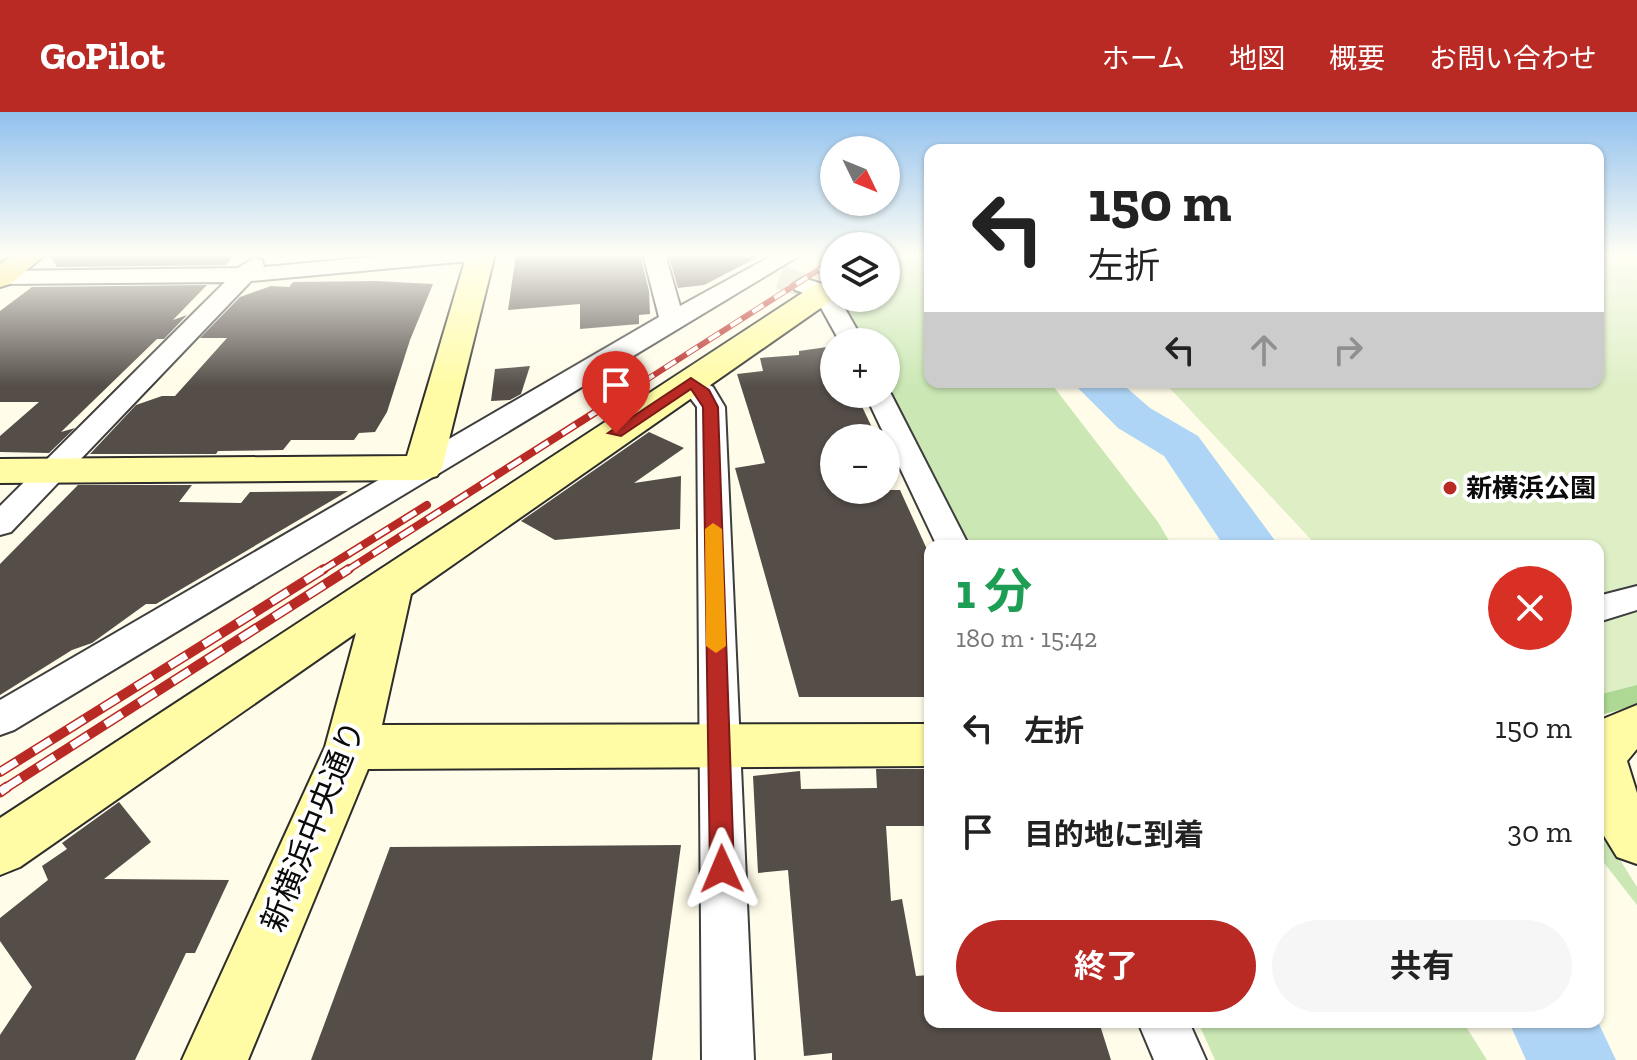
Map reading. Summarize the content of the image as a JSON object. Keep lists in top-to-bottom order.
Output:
{
  "streets": {
    "street": ["新横浜中央通り"]
  },
  "places": ["新横浜公園"],
  "north": "bottom right",
  "page": {
    "header": "GoPilot",
    "nav": [
      "ホーム",
      "地図",
      "概要",
      "お問い合わせ"
    ],
    "map_buttons": ["+", "−"],
    "turn": ["150 m", "左折"],
    "heading": ["1 分", "180 m · 15:42"],
    "list": [
      {
        "name": "左折",
        "value": "150 m"
      },
      {
        "name": "目的地に到着",
        "value": "30 m"
      }
    ],
    "buttons": ["終了", "共有"]
  }
}
